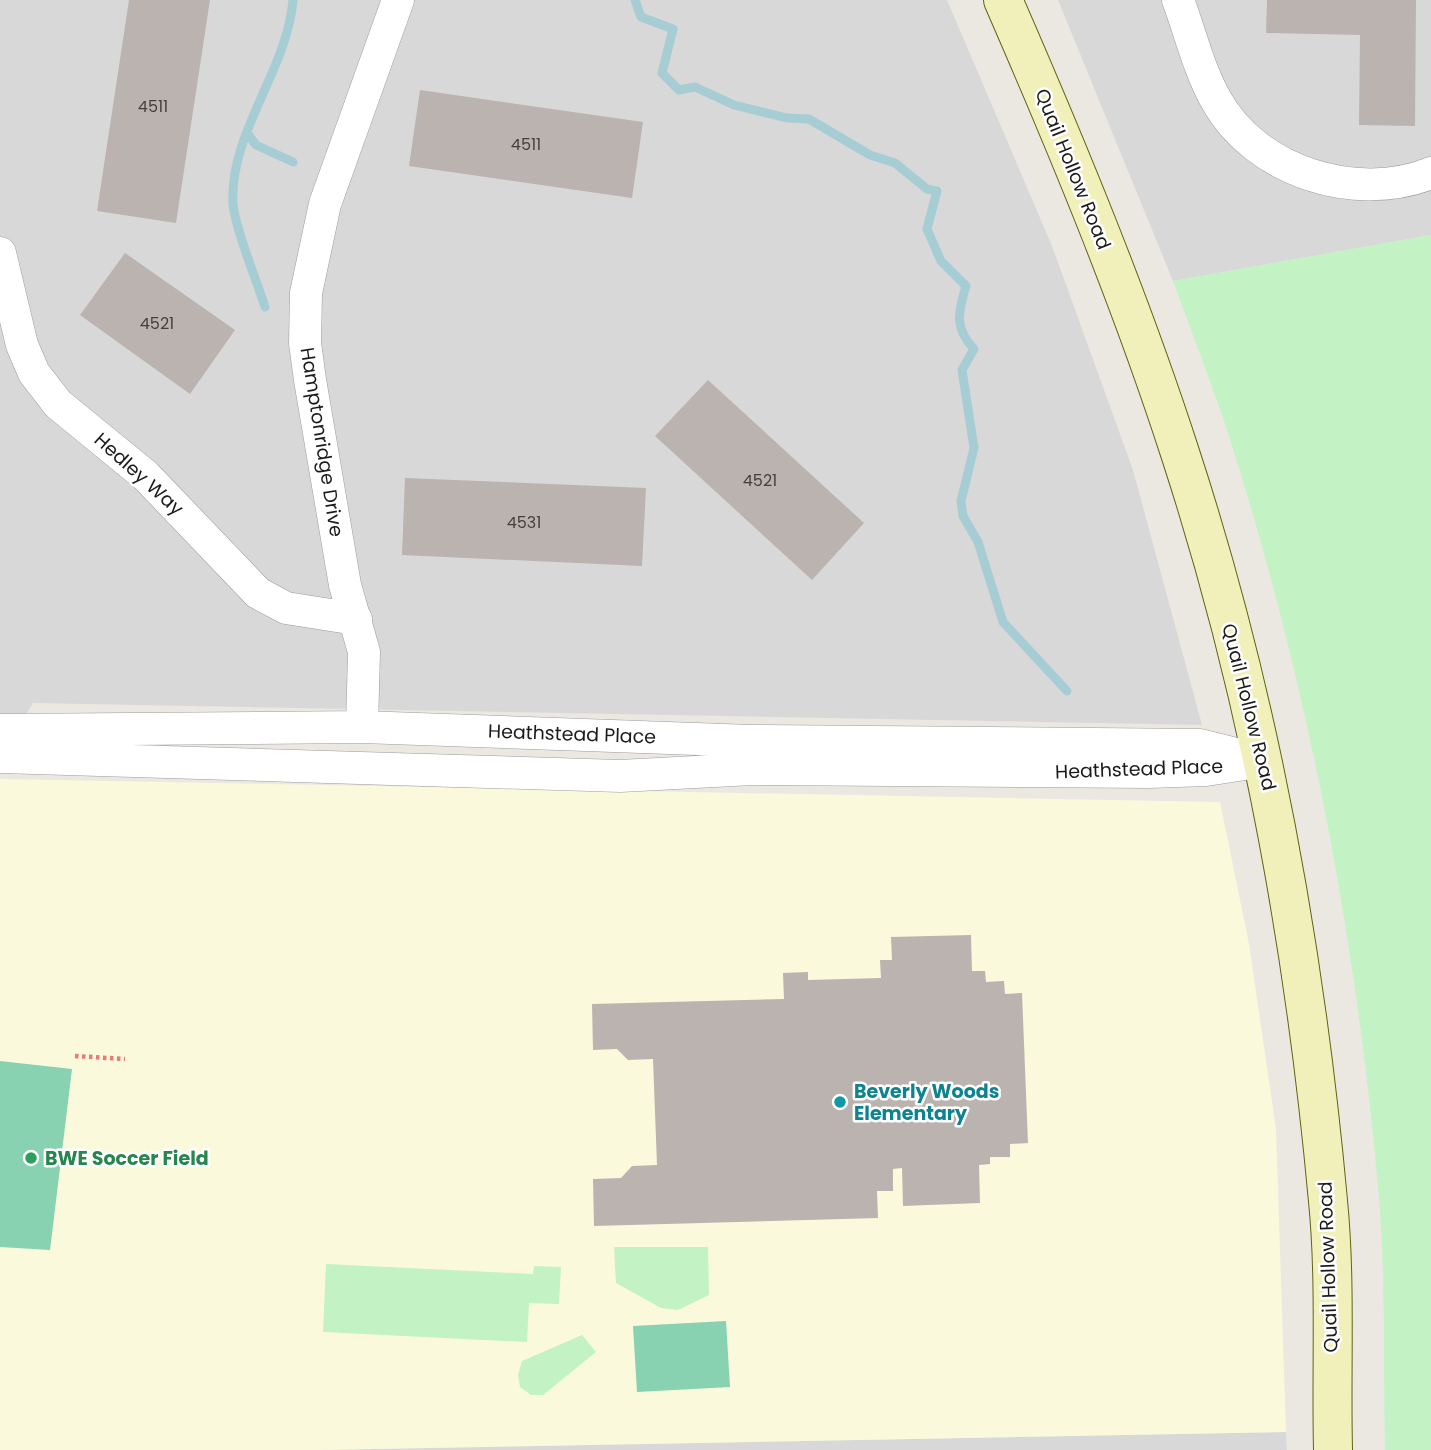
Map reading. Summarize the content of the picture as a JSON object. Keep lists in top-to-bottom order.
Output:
{
  "streets": {
    "main road": ["Quail Hollow Road"],
    "street": ["Hamptonridge Drive", "Hedley Way", "Heathstead Place"]
  },
  "crossings": [
    ["Quail Hollow Road", "Heathstead Place"],
    ["Hamptonridge Drive", "Hedley Way"],
    ["Hamptonridge Drive", "Heathstead Place"]
  ],
  "places": ["Beverly Woods Elementary", "BWE Soccer Field"],
  "house_numbers": [
    "4511",
    "4511",
    "4521",
    "4521",
    "4531"
  ]
}
